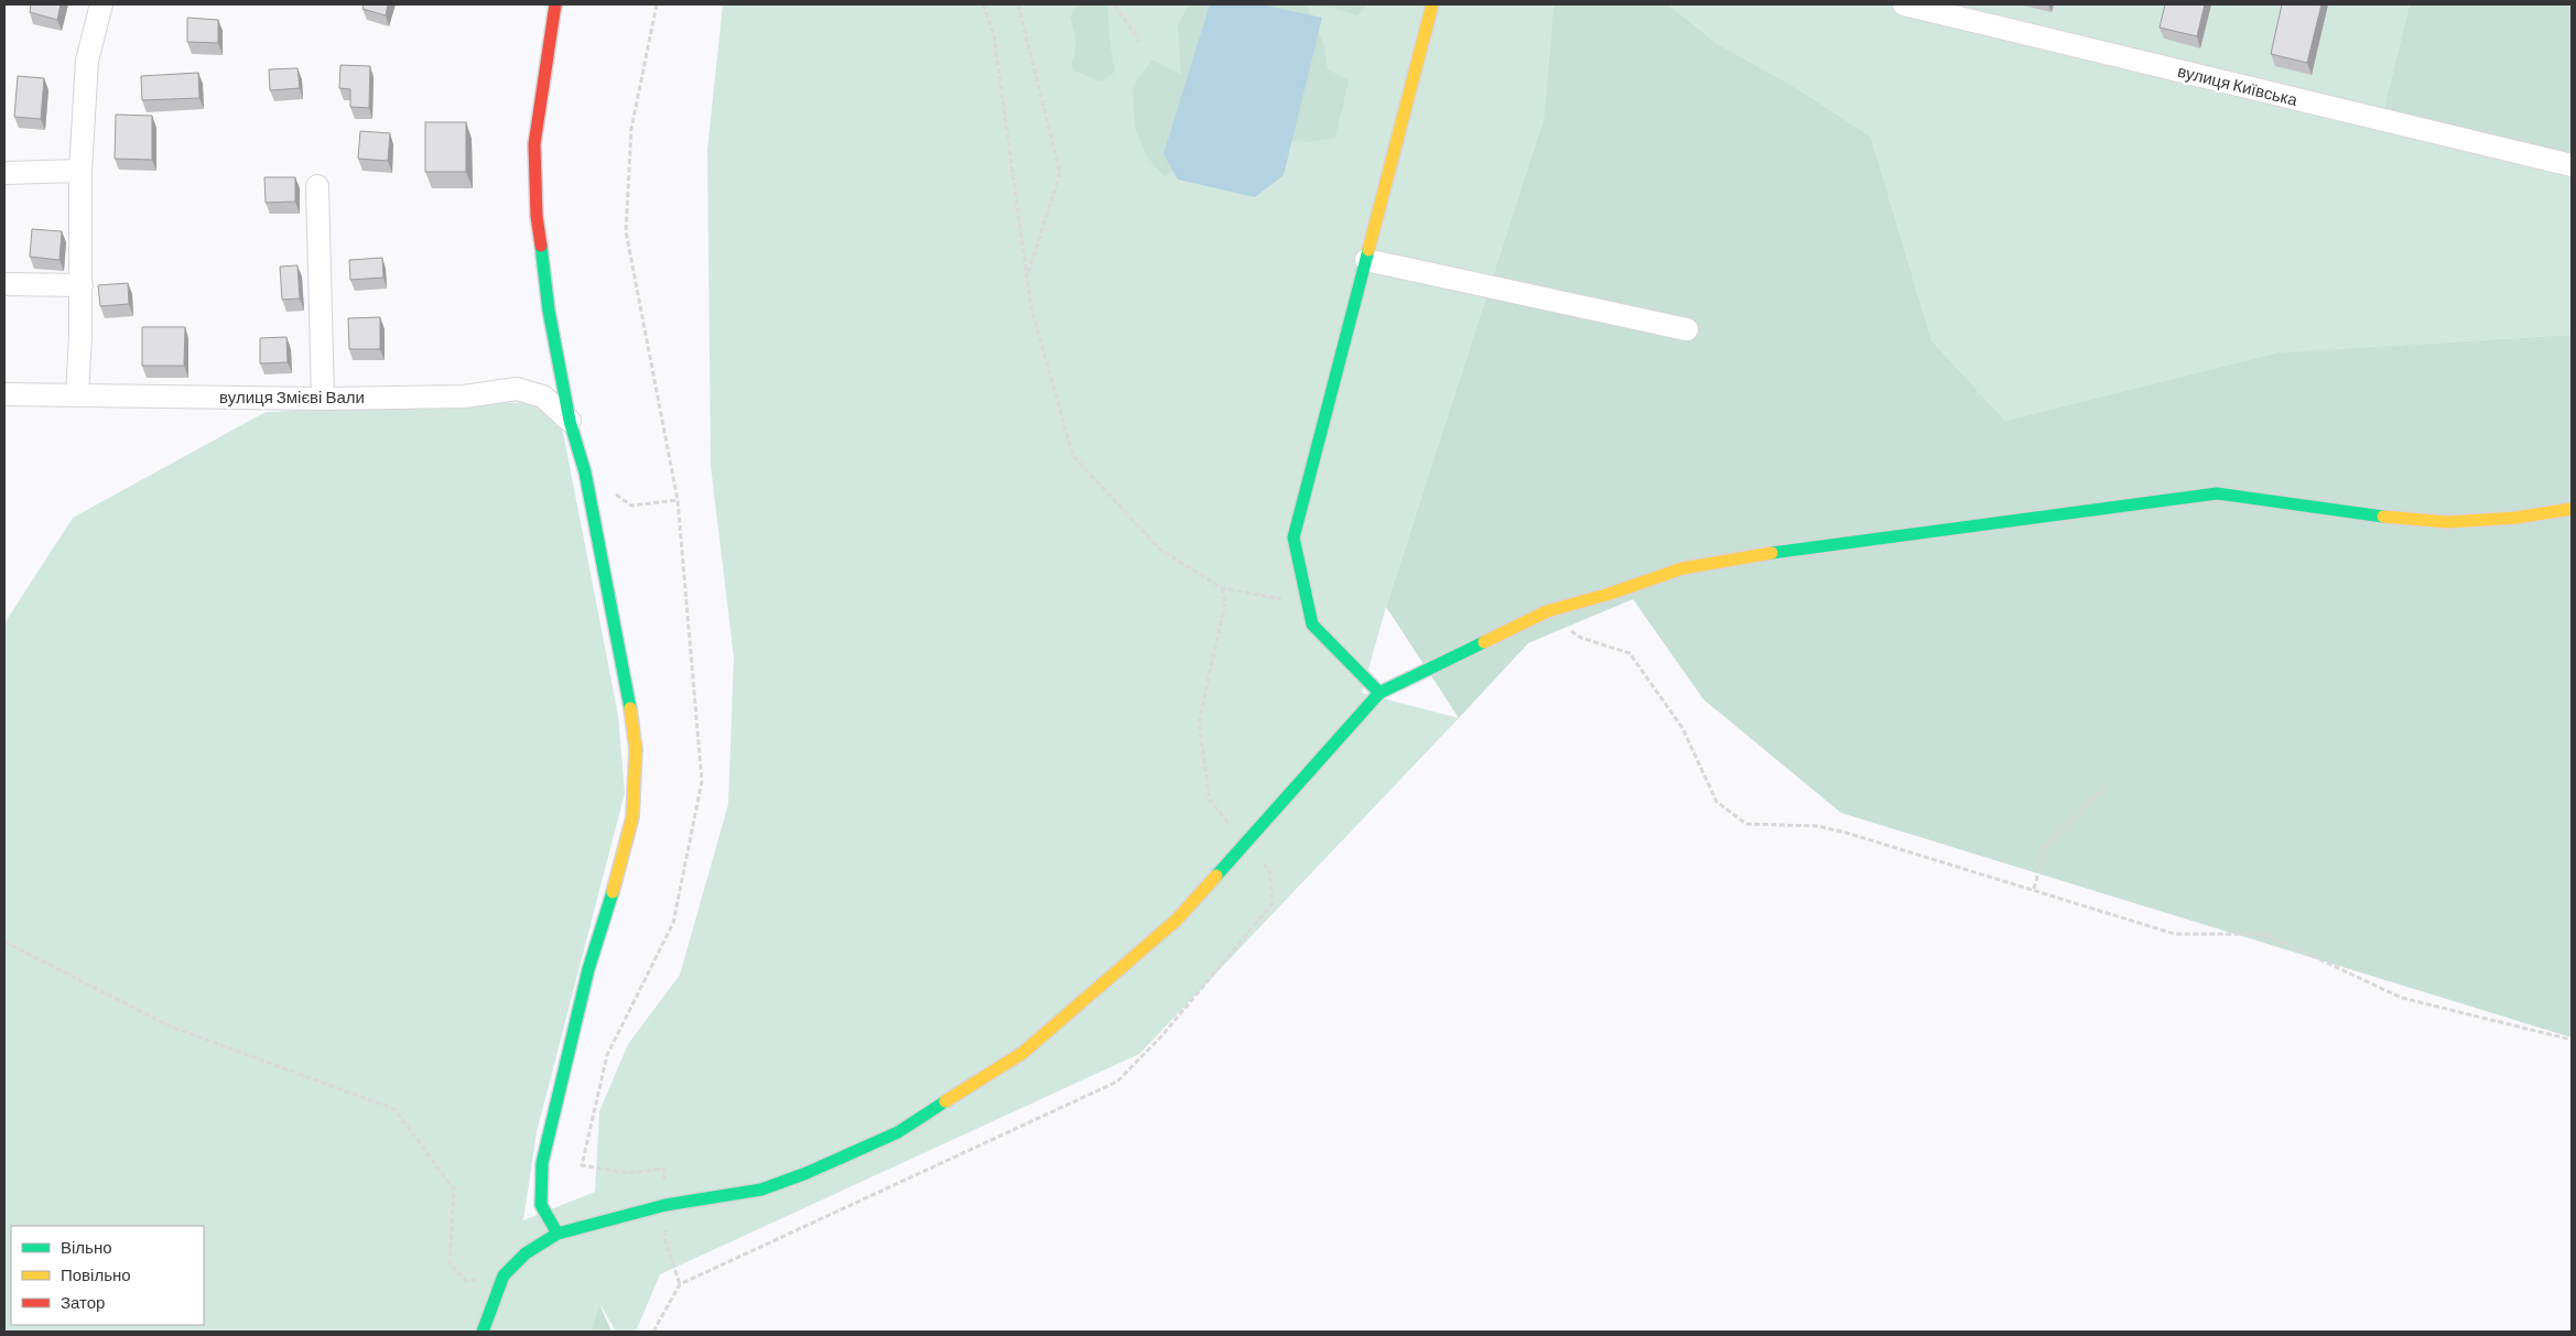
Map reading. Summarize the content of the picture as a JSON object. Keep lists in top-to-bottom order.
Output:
{
  "streets": {
    "street": ["вулиця Київська", "вулиця Змієві Вали"]
  },
  "legend": ["Вільно", "Повільно", "Затор"]
}
